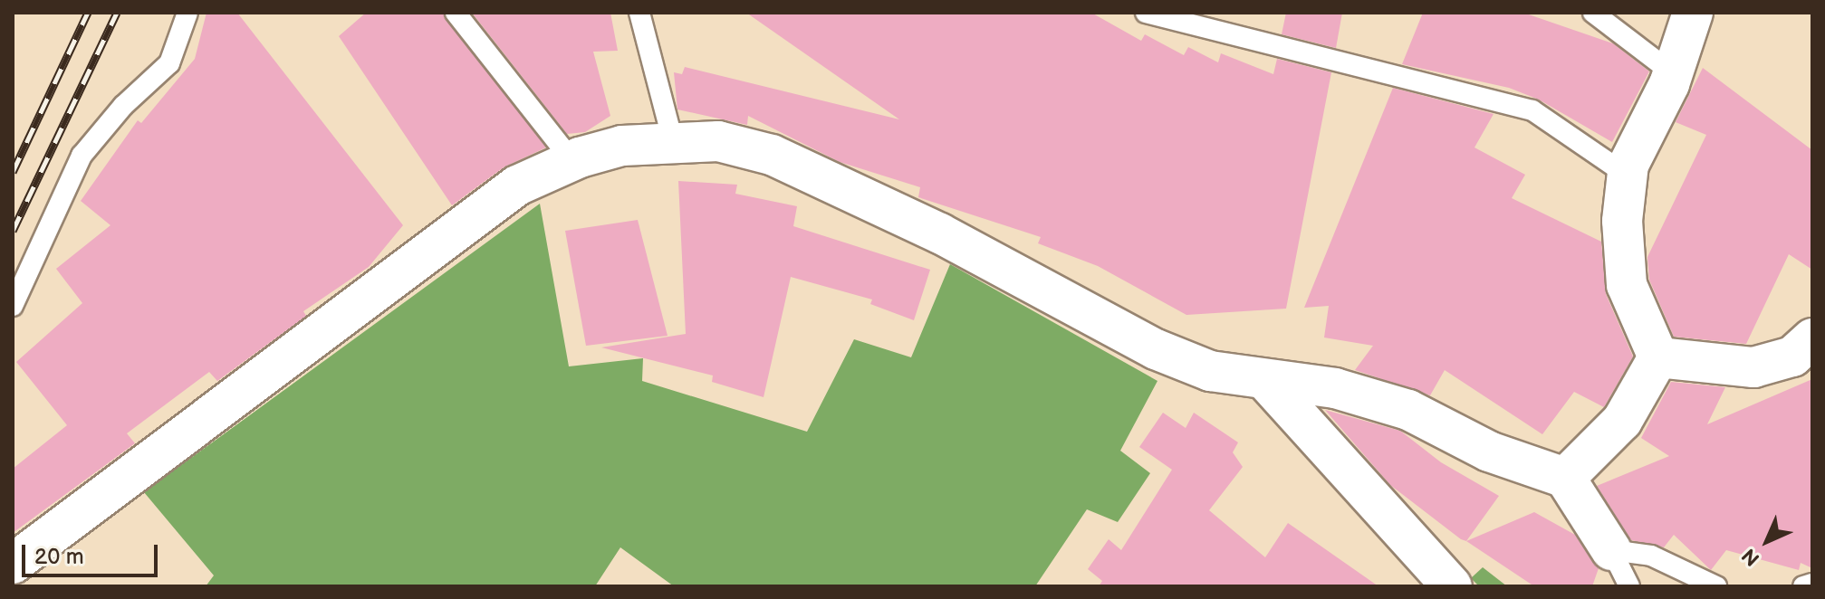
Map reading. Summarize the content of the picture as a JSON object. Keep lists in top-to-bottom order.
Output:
{
  "scale_bar": "20 m",
  "north": "bottom left"
}
